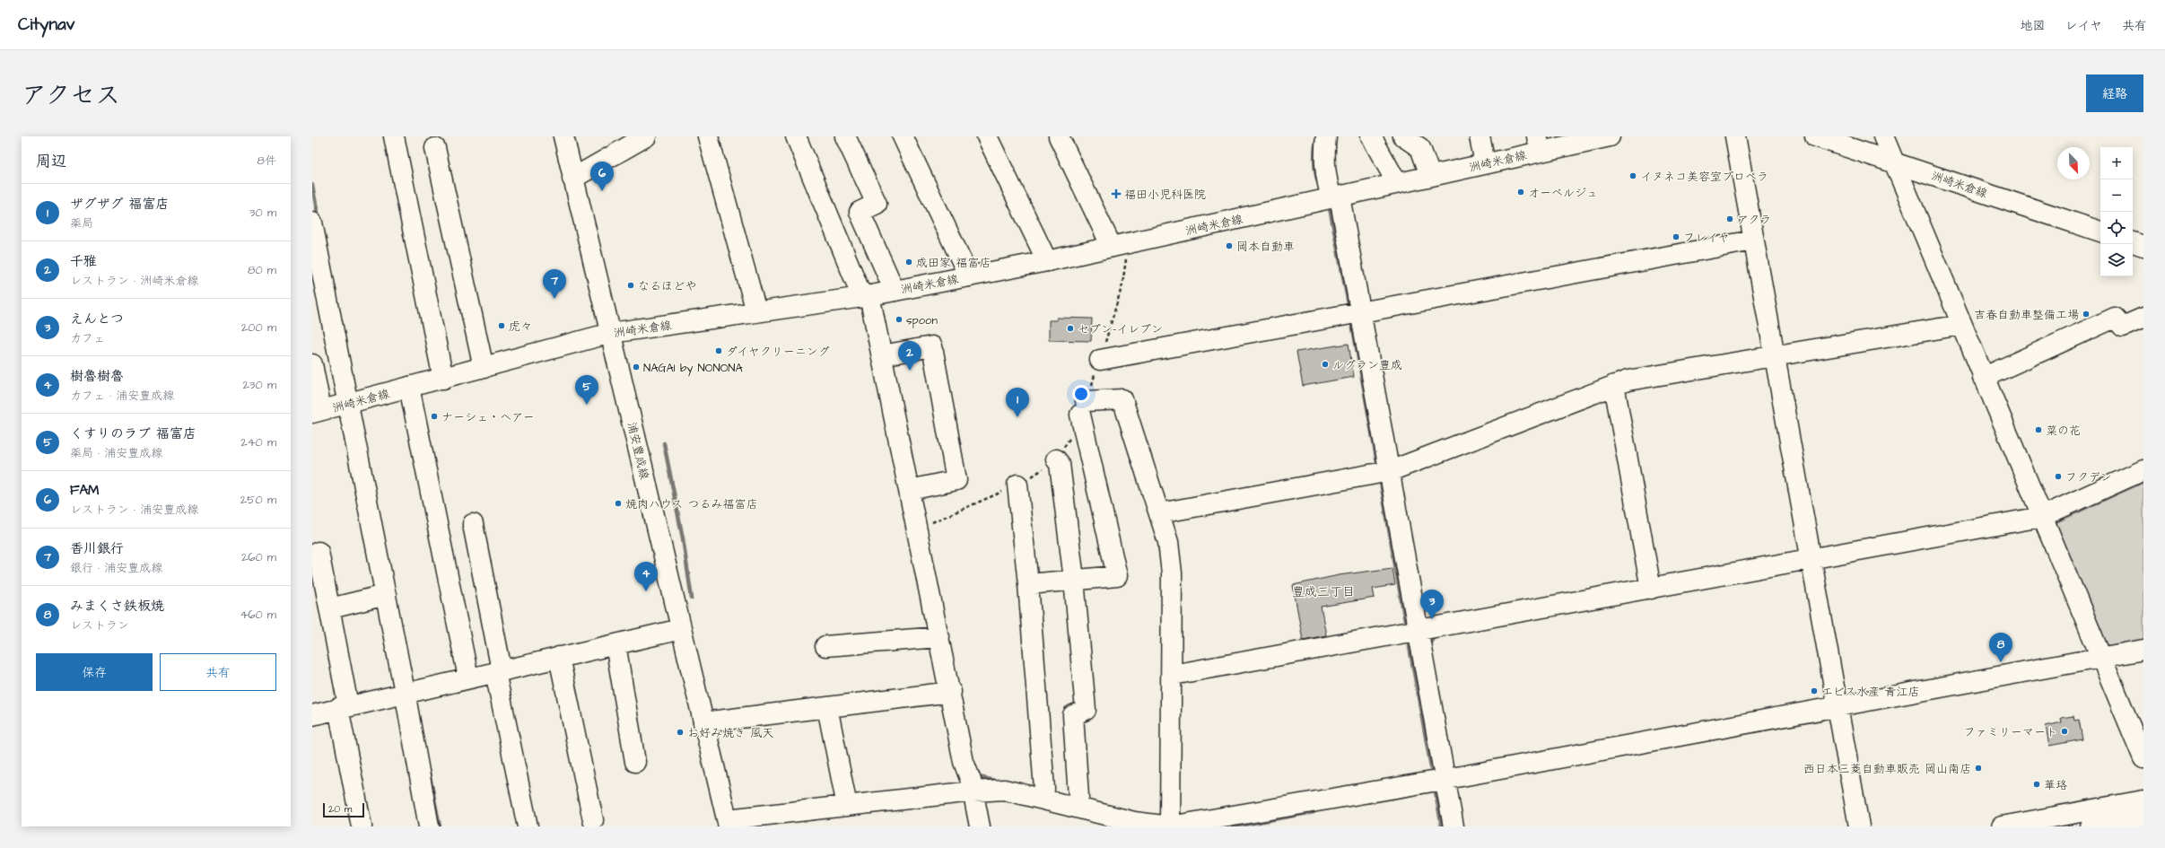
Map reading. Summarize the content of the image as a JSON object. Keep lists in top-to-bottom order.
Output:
{
  "streets": {
    "main road": ["洲崎米倉線", "浦安豊成線"]
  },
  "crossings": [
    ["洲崎米倉線", "浦安豊成線"]
  ],
  "districts": ["豊成三丁目"],
  "places": {
    "other": [
      "イヌネコ美容室プロペラ",
      "オーベルジュ",
      "アクラ",
      "フレイヤ",
      "岡本自動車",
      "成田家 福富店",
      "なるほどや",
      "吉春自動車整備工場",
      "spoon",
      "虎々",
      "セブン-イレブン",
      "ダイヤクリーニング",
      "ルグラン豊成",
      "NAGAI by NONONA",
      "ナーシェ・ヘアー",
      "菜の花",
      "フクデン",
      "焼肉ハウス つるみ福富店",
      "エビス水産 青江店",
      "ファミリーマート",
      "お好み焼き 風天",
      "西日本三菱自動車販売 岡山南店",
      "華珞"
    ],
    "health": ["福田小児科医院"]
  },
  "scale_bar": "20 m",
  "north": "bottom right",
  "page": {
    "header": "Citynav",
    "nav": ["地図", "レイヤ", "共有"],
    "title": "アクセス",
    "buttons": [
      "経路",
      ["保存", "共有"]
    ],
    "heading": ["周辺", "8件"],
    "map_buttons": ["+", "−"],
    "pins": [
      "6",
      "7",
      "2",
      "5",
      "1",
      "4",
      "3",
      "8"
    ],
    "list": [
      {
        "mark": "1",
        "name": "ザグザグ 福富店",
        "note": "薬局",
        "value": "30 m"
      },
      {
        "mark": "2",
        "name": "千雅",
        "note": "レストラン · 洲崎米倉線",
        "value": "80 m"
      },
      {
        "mark": "3",
        "name": "えんとつ",
        "note": "カフェ",
        "value": "200 m"
      },
      {
        "mark": "4",
        "name": "樹魯樹魯",
        "note": "カフェ · 浦安豊成線",
        "value": "230 m"
      },
      {
        "mark": "5",
        "name": "くすりのラブ 福富店",
        "note": "薬局 · 浦安豊成線",
        "value": "240 m"
      },
      {
        "mark": "6",
        "name": "FAM",
        "note": "レストラン · 浦安豊成線",
        "value": "250 m"
      },
      {
        "mark": "7",
        "name": "香川銀行",
        "note": "銀行 · 浦安豊成線",
        "value": "260 m"
      },
      {
        "mark": "8",
        "name": "みまくさ鉄板焼",
        "note": "レストラン",
        "value": "460 m"
      }
    ],
    "scale": "20 m"
  }
}
